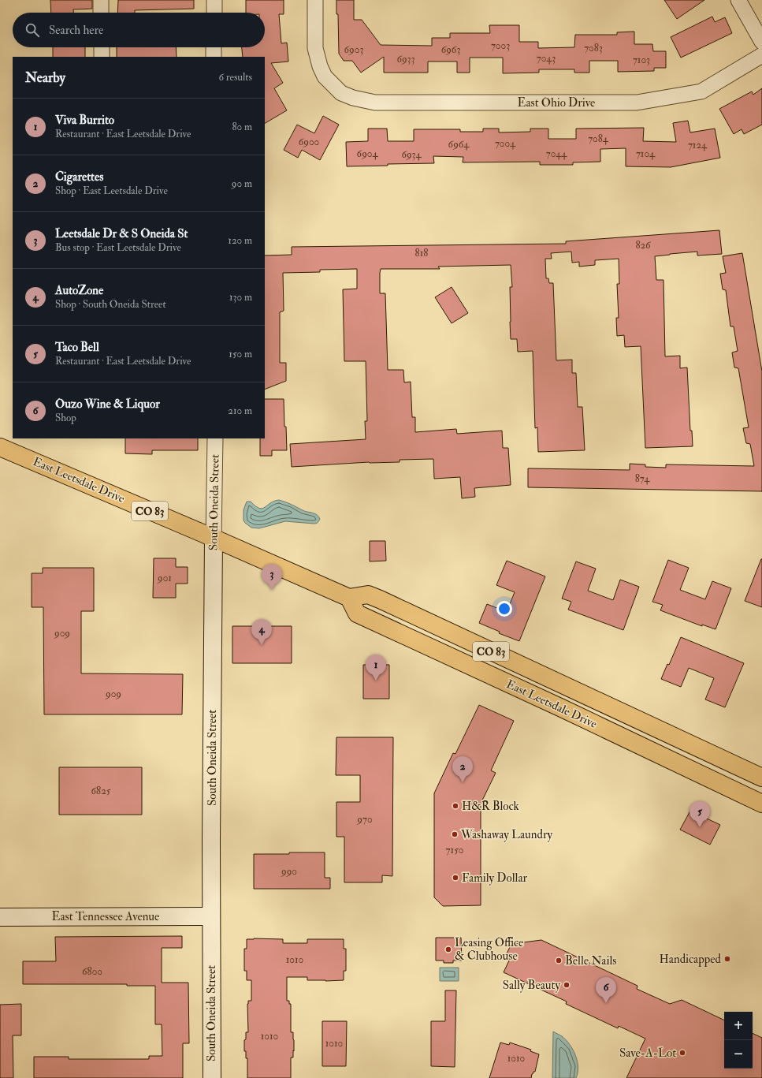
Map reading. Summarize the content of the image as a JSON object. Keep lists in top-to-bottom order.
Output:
{
  "streets": {
    "main road": ["East Leetsdale Drive", "CO 83"],
    "street": ["East Ohio Drive", "South Oneida Street", "East Tennessee Avenue"]
  },
  "crossings": [
    ["East Leetsdale Drive", "South Oneida Street"],
    ["South Oneida Street", "East Tennessee Avenue"]
  ],
  "places": [
    "H&R Block",
    "Washaway Laundry",
    "Family Dollar",
    "Leasing Office & Clubhouse",
    "Handicapped",
    "Belle Nails",
    "Sally Beauty",
    "Save-A-Lot"
  ],
  "house_numbers": [
    "7003",
    "7083",
    "6903",
    "6963",
    "7043",
    "6933",
    "7103",
    "7084",
    "6900",
    "7004",
    "6964",
    "7124",
    "6904",
    "7044",
    "7104",
    "6934",
    "826",
    "818",
    "874",
    "901",
    "909",
    "909",
    "6825",
    "970",
    "7150",
    "990",
    "1010",
    "6800",
    "1010",
    "1010",
    "1010"
  ],
  "page": {
    "search": "Search here",
    "heading": ["Nearby", "6 results"],
    "list": [
      {
        "mark": "1",
        "name": "Viva Burrito",
        "note": "Restaurant · East Leetsdale Drive",
        "value": "80 m"
      },
      {
        "mark": "2",
        "name": "Cigarettes",
        "note": "Shop · East Leetsdale Drive",
        "value": "90 m"
      },
      {
        "mark": "3",
        "name": "Leetsdale Dr & S Oneida St",
        "note": "Bus stop · East Leetsdale Drive",
        "value": "120 m"
      },
      {
        "mark": "4",
        "name": "AutoZone",
        "note": "Shop · South Oneida Street",
        "value": "130 m"
      },
      {
        "mark": "5",
        "name": "Taco Bell",
        "note": "Restaurant · East Leetsdale Drive",
        "value": "150 m"
      },
      {
        "mark": "6",
        "name": "Ouzo Wine & Liquor",
        "note": "Shop",
        "value": "210 m"
      }
    ],
    "pins": [
      "3",
      "4",
      "1",
      "2",
      "5",
      "6"
    ],
    "map_buttons": ["+", "−"]
  }
}
